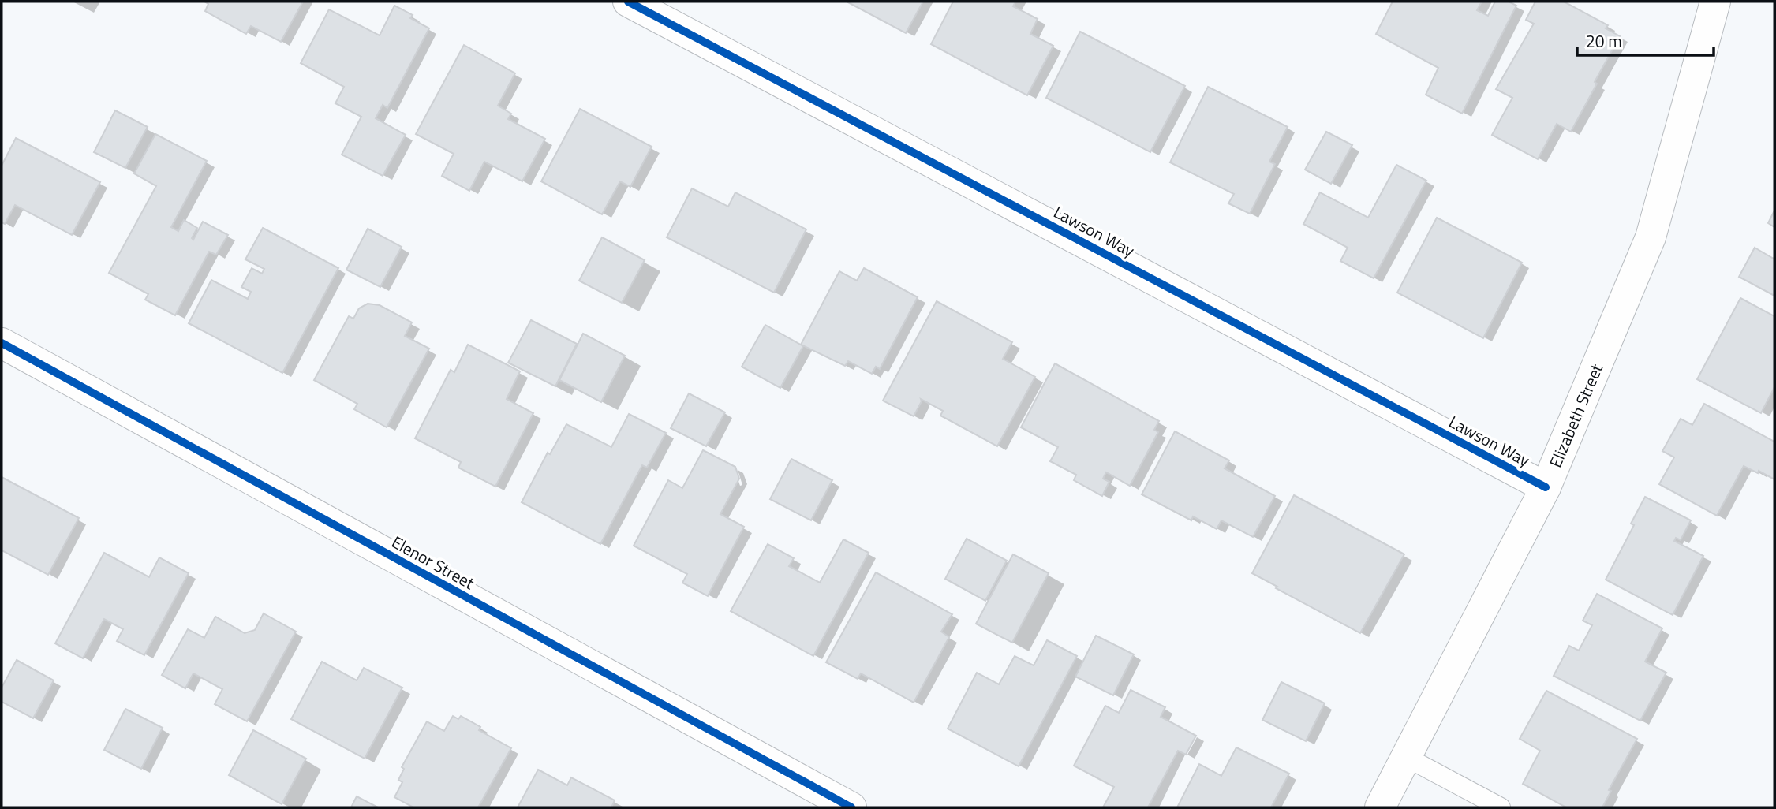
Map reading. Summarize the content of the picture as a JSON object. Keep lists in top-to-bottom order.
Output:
{
  "streets": {
    "street": ["Lawson Way", "Elizabeth Street", "Elenor Street"]
  },
  "crossings": [
    ["Lawson Way", "Elizabeth Street"]
  ],
  "scale_bar": "20 m"
}
